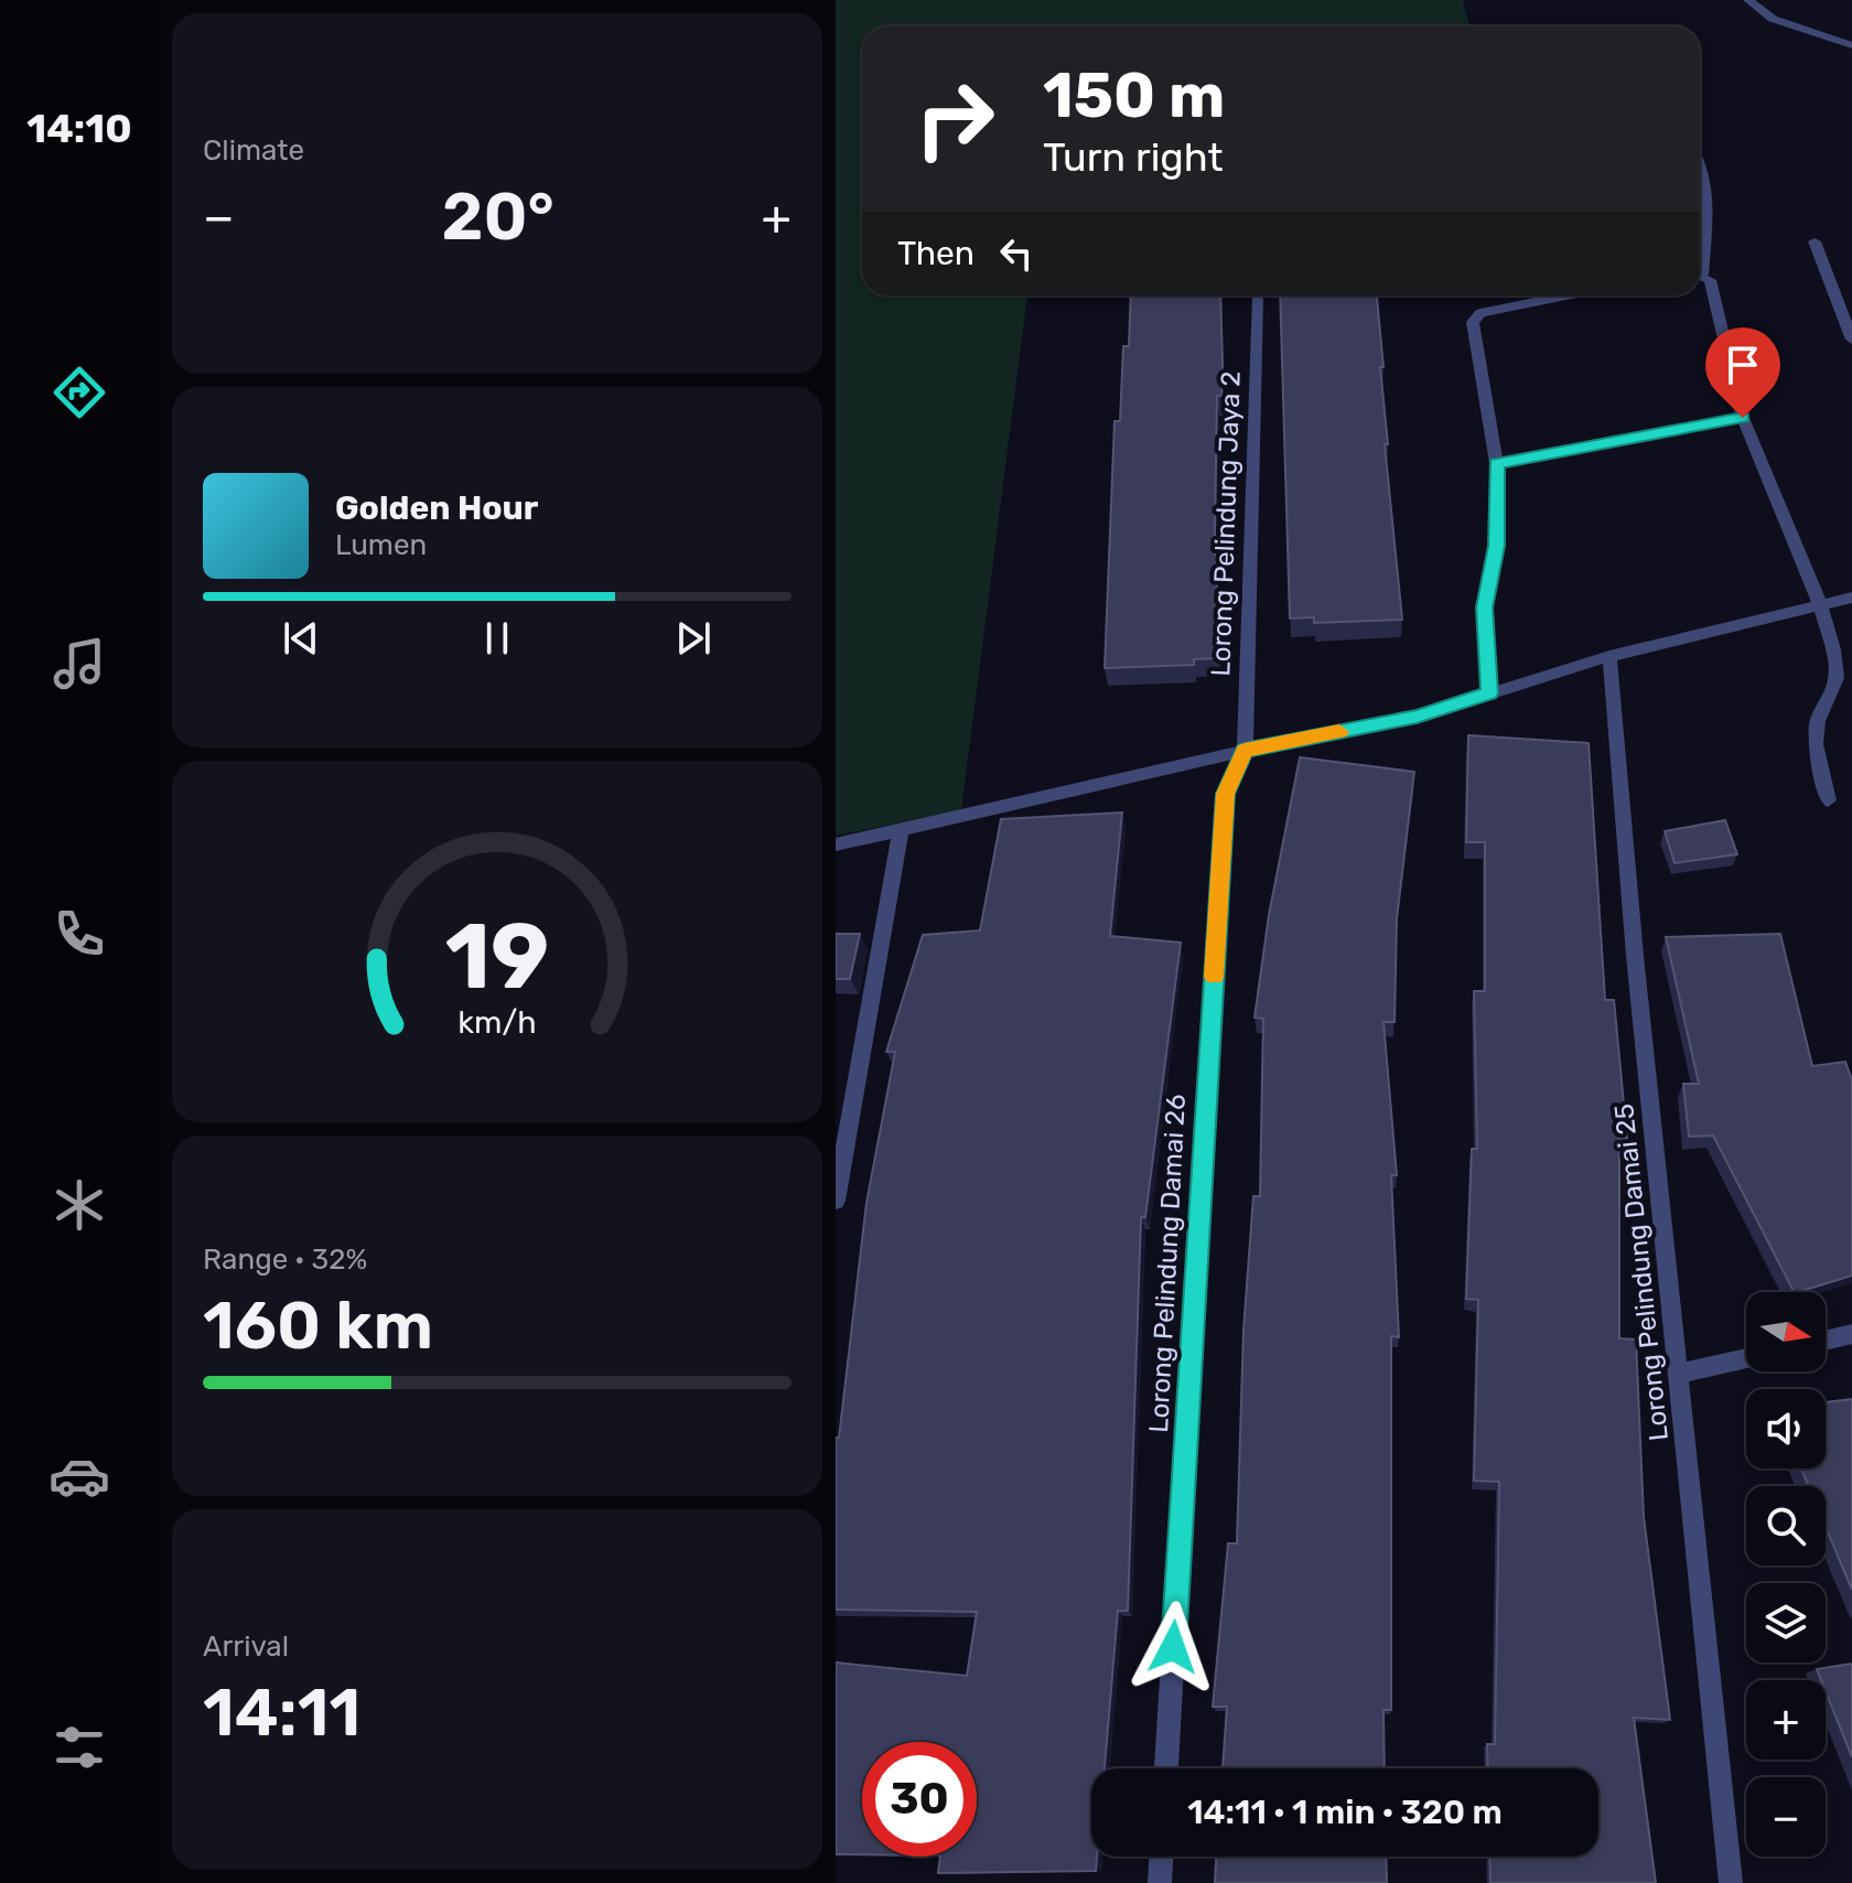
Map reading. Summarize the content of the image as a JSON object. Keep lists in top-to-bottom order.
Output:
{
  "streets": {
    "street": ["Lorong Pelindung Jaya 2", "Lorong Pelindung Damai 26", "Lorong Pelindung Damai 25"]
  },
  "crossings": [
    ["Lorong Pelindung Jaya 2", "Lorong Pelindung Damai 26"]
  ],
  "north": "right",
  "page": {
    "tabs": "14:10",
    "tile": [
      "Climate",
      ["Range · 32%", "160 km"],
      ["Arrival", "14:11"]
    ],
    "turn": ["150 m", "Turn right"],
    "heat": ["−", "20°", "+"],
    "then": "Then",
    "song": ["Golden Hour", "Lumen"],
    "map_buttons": ["+", "−"],
    "limit": "30",
    "trip": "14:11 · 1 min · 320 m",
    "gauge": ["19", "km/h"]
  }
}
